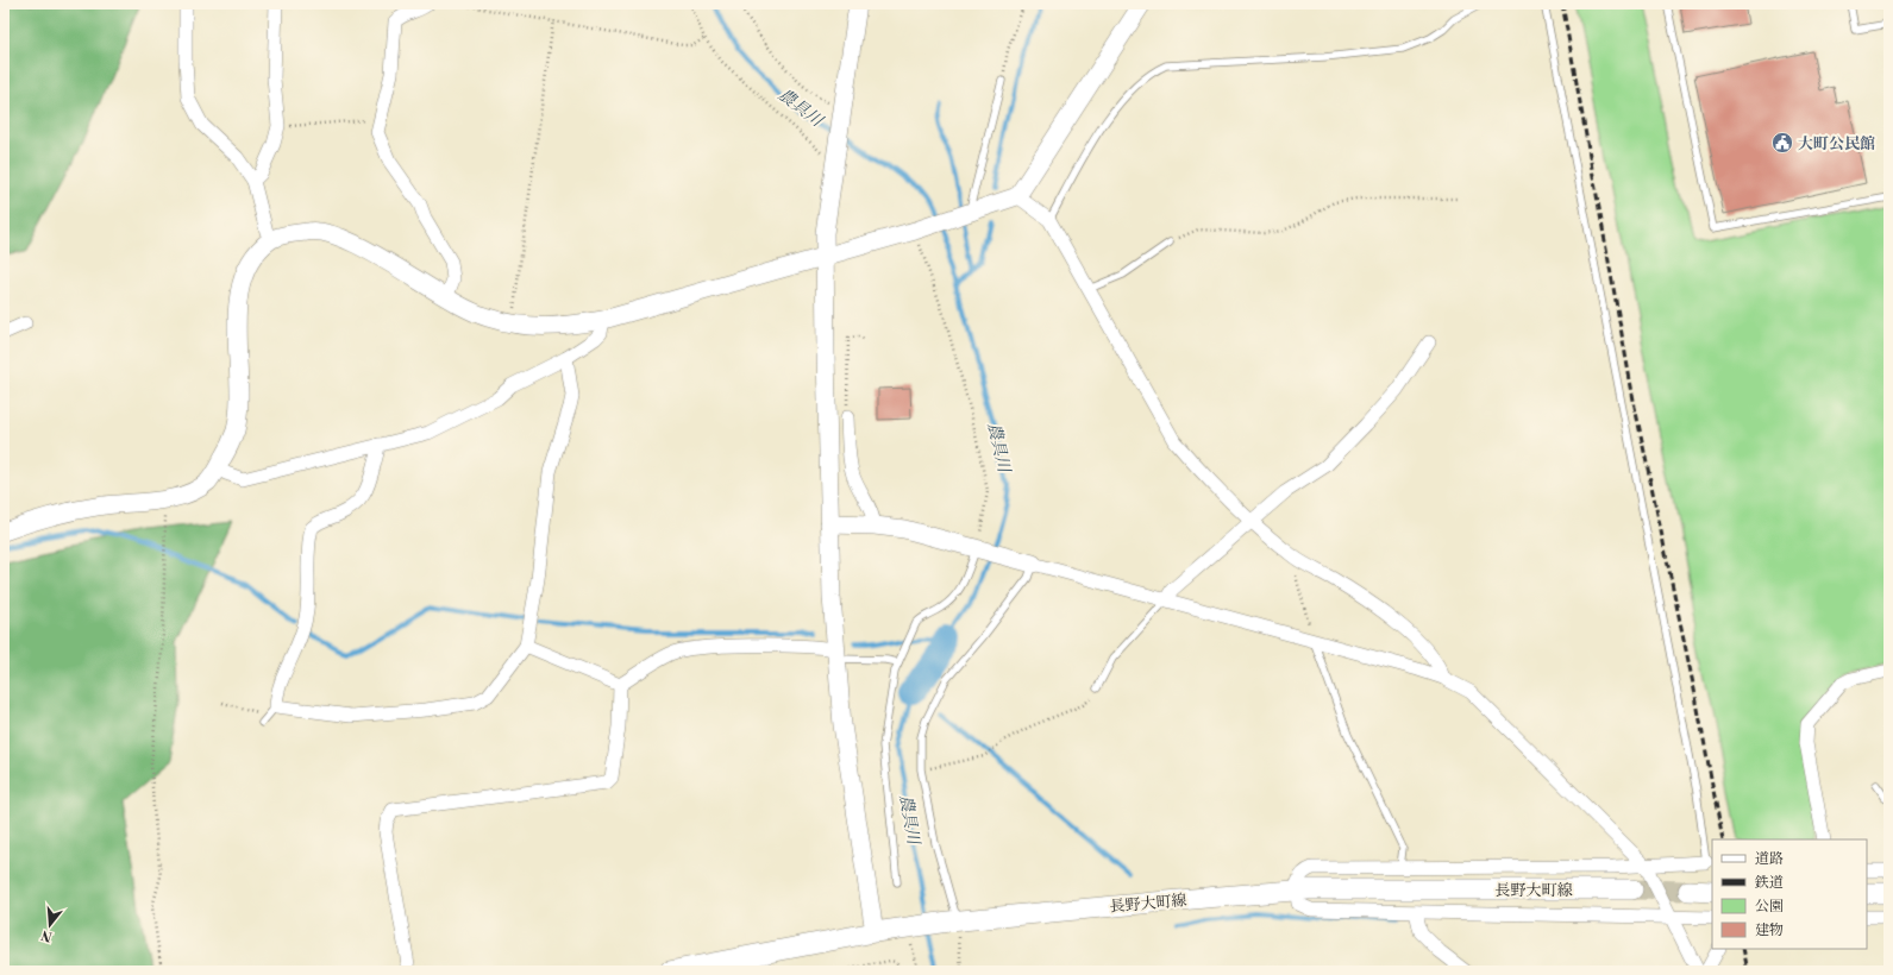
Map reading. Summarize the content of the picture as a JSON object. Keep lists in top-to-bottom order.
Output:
{
  "streets": {
    "main road": ["長野大町線"]
  },
  "water": ["農具川"],
  "places": {
    "public building": ["大町公民館"]
  },
  "legend": [
    "道路",
    "鉄道",
    "公園",
    "建物"
  ],
  "north": "bottom"
}
